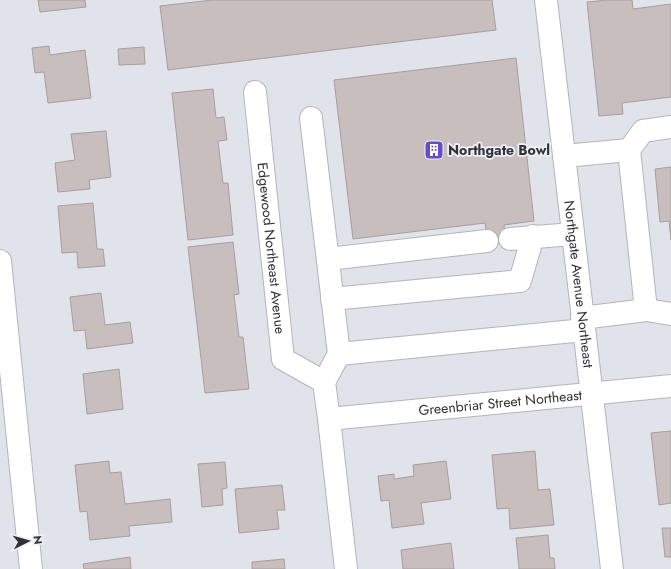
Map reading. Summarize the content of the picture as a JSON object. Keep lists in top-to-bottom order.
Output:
{
  "streets": {
    "street": ["Edgewood Northeast Avenue", "Northgate Avenue Northeast", "Greenbriar Street Northeast"]
  },
  "crossings": [
    ["Northgate Avenue Northeast", "Greenbriar Street Northeast"]
  ],
  "places": {
    "building": ["Northgate Bowl"]
  },
  "north": "right"
}
